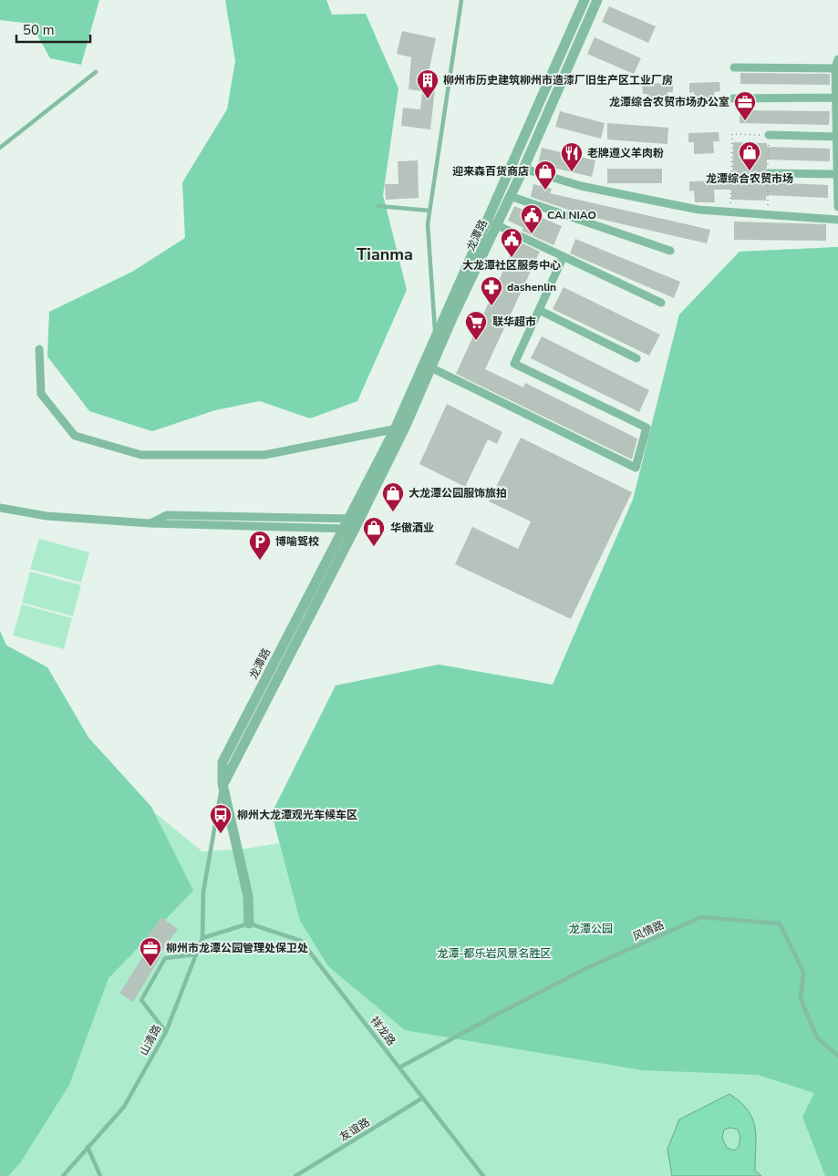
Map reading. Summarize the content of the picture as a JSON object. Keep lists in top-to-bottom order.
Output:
{
  "streets": {
    "street": ["龙潭路"],
    "lane": [
      "风情路",
      "祥龙路",
      "山清路",
      "友谊路"
    ]
  },
  "crossings": [
    ["龙潭路", "祥龙路"],
    ["风情路", "祥龙路"],
    ["祥龙路", "友谊路"]
  ],
  "districts": ["Tianma"],
  "parks": ["龙潭公园", "龙潭-都乐岩风景名胜区"],
  "places": {
    "building": ["柳州市历史建筑柳州市造漆厂旧生产区工业厂房"],
    "office": ["龙潭综合农贸市场办公室", "柳州市龙潭公园管理处保卫处"],
    "shop": [
      "龙潭综合农贸市场",
      "迎来森百货商店",
      "大龙潭公园服饰旅拍",
      "华傲酒业"
    ],
    "restaurant": ["老牌遵义羊肉粉"],
    "public building": ["CAI NIAO", "大龙潭社区服务中心"],
    "pharmacy": ["dashenlin"],
    "supermarket": ["联华超市"],
    "parking": ["博喻驾校"],
    "bus stop": ["柳州大龙潭观光车候车区"]
  },
  "scale_bar": "50 m"
}
